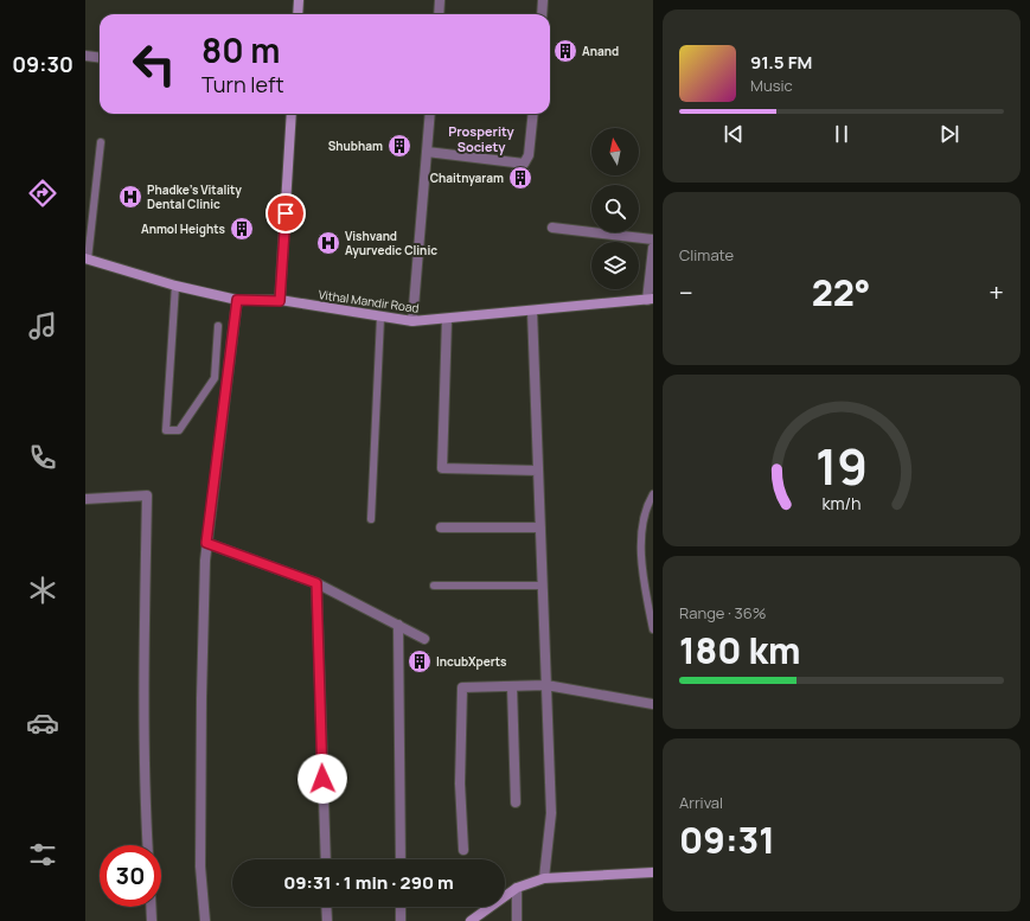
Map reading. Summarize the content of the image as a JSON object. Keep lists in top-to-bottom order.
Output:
{
  "streets": {
    "street": ["Vithal Mandir Road"]
  },
  "districts": ["Prosperity Society"],
  "places": {
    "building": [
      "Anand",
      "Shubham",
      "Chaitnyaram",
      "Anmol Heights",
      "IncubXperts"
    ],
    "hospital": ["Phadke's Vitality Dental Clinic", "Vishvand Ayurvedic Clinic"]
  },
  "north": "top",
  "page": {
    "tabs": "09:30",
    "turn": ["80 m", "Turn left"],
    "song": ["91.5 FM", "Music"],
    "tile": [
      "Climate",
      ["Range · 36%", "180 km"],
      ["Arrival", "09:31"]
    ],
    "heat": ["−", "22°", "+"],
    "limit": "30",
    "trip": "09:31 · 1 min · 290 m",
    "gauge": ["19", "km/h"]
  }
}
